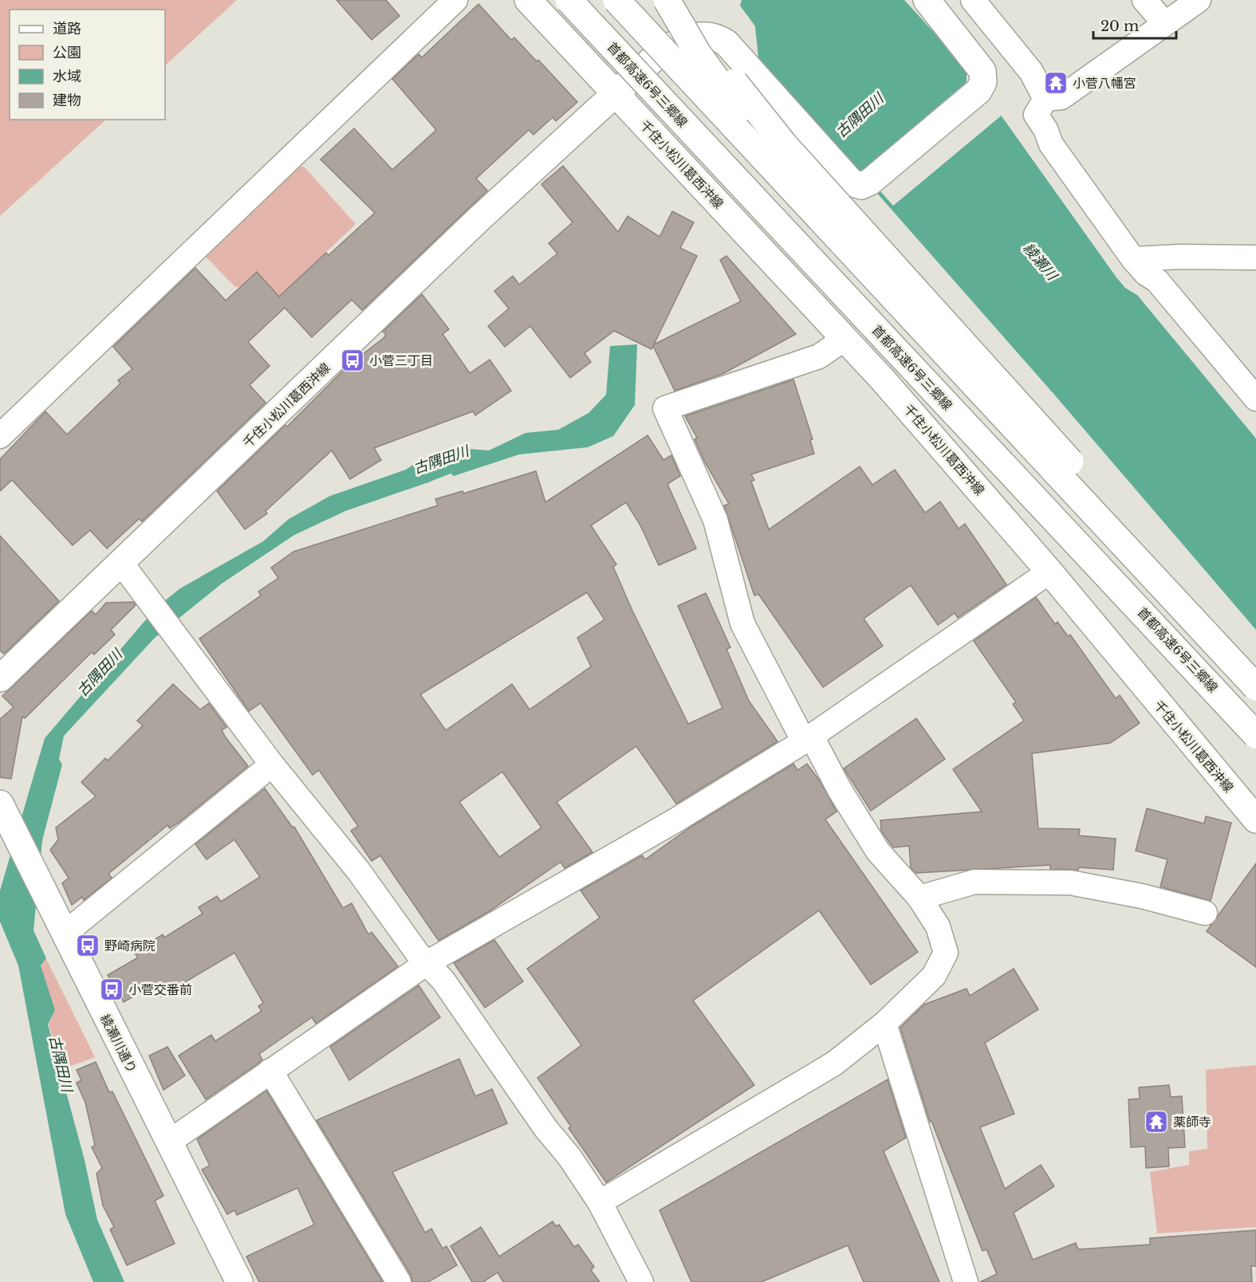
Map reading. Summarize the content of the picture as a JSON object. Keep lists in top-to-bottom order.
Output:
{
  "streets": {
    "main road": ["首都高速6号三郷線", "千住小松川葛西沖線", "綾瀬川通り"]
  },
  "water": ["古隅田川", "綾瀬川"],
  "places": {
    "temple": ["小菅八幡宮", "薬師寺"],
    "bus stop": ["小菅三丁目", "野崎病院", "小菅交番前"]
  },
  "legend": [
    "道路",
    "公園",
    "水域",
    "建物"
  ],
  "scale_bar": "20 m"
}
